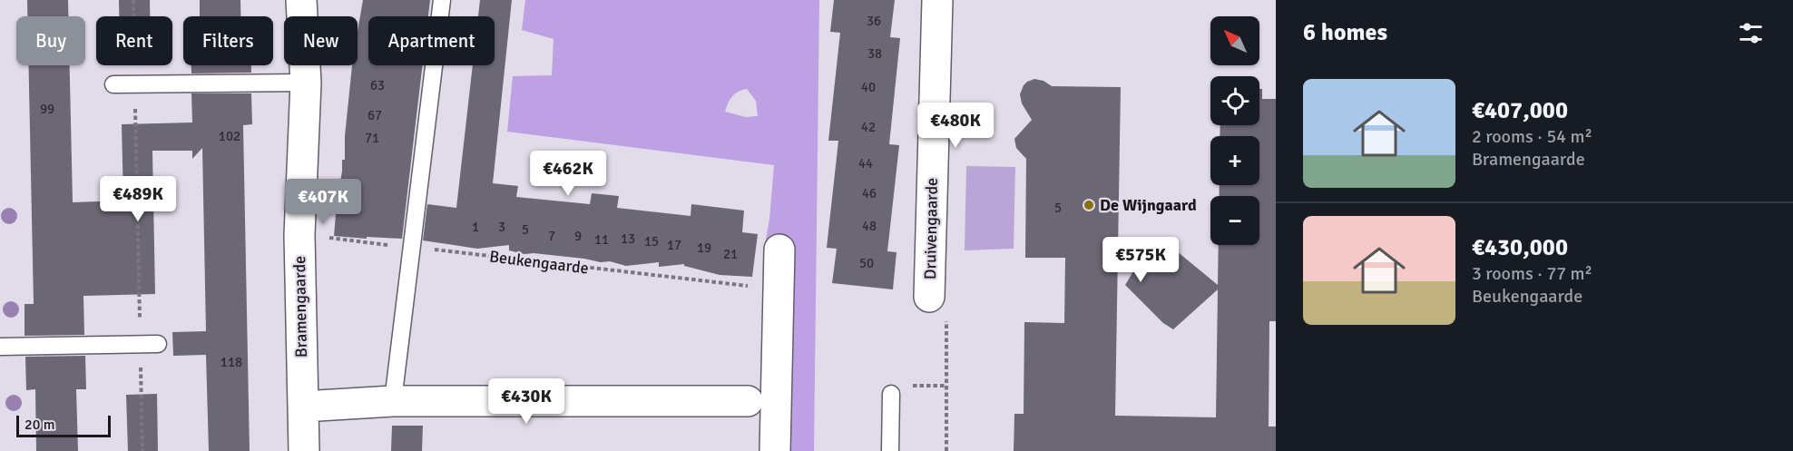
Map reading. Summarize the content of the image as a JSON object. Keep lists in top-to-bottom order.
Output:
{
  "streets": {
    "street": ["Druivengaarde", "Bramengaarde"],
    "path": ["Beukengaarde"]
  },
  "crossings": [
    ["Beukengaarde", "Bramengaarde"]
  ],
  "places": ["De Wijngaard"],
  "house_numbers": [
    "36",
    "38",
    "63",
    "40",
    "99",
    "67",
    "42",
    "102",
    "71",
    "44",
    "46",
    "5",
    "48",
    "1",
    "3",
    "5",
    "7",
    "9",
    "13",
    "11",
    "15",
    "17",
    "19",
    "21",
    "50",
    "118"
  ],
  "scale_bar": "20 m",
  "north": "top left",
  "page": {
    "heading": "6 homes",
    "map_buttons": ["+", "−"],
    "chip": [
      "Buy",
      "Rent",
      "Filters",
      "New",
      "Apartment"
    ],
    "list": [
      {
        "name": "€407,000",
        "note": "2 rooms · 54 m² · Bramengaarde"
      },
      {
        "name": "€430,000",
        "note": "3 rooms · 77 m² · Beukengaarde"
      }
    ],
    "price": [
      "€480K",
      "€462K",
      "€489K",
      "€407K",
      "€575K",
      "€430K"
    ],
    "scale": "20 m"
  }
}
